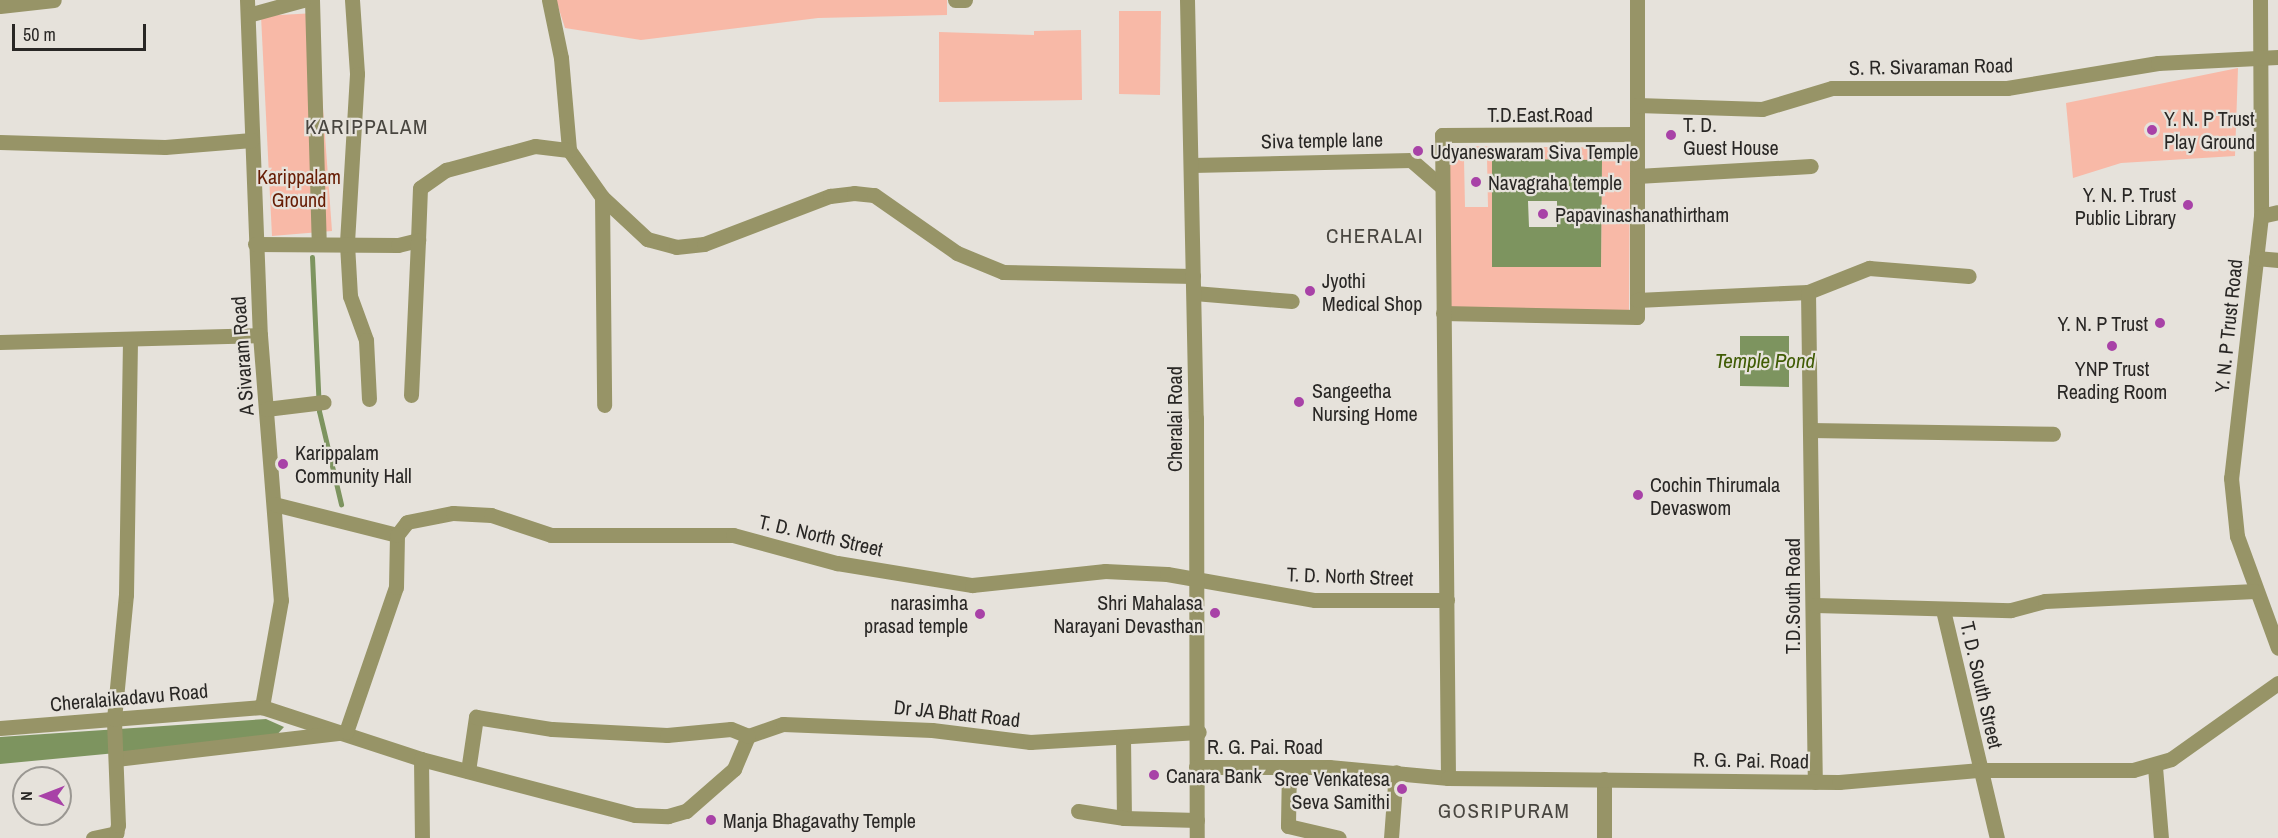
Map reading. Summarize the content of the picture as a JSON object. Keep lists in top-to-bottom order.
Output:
{
  "streets": {
    "street": [
      "S. R. Sivaraman Road",
      "T.D.East.Road",
      "Siva temple lane",
      "Y. N. P Trust Road",
      "A Sivaram Road",
      "Cheralai Road",
      "T. D. North Street",
      "T.D.South Road",
      "T. D. South Street",
      "Cheralaikadavu Road",
      "Dr JA Bhatt Road",
      "R. G. Pai. Road"
    ]
  },
  "crossings": [
    ["S. R. Sivaraman Road", "Y. N. P Trust Road"],
    ["T.D.East.Road", "Siva temple lane"],
    ["Siva temple lane", "Cheralai Road"],
    ["Y. N. P Trust Road", "T. D. South Street"],
    ["A Sivaram Road", "Cheralaikadavu Road"],
    ["Cheralai Road", "T. D. North Street"],
    ["Cheralai Road", "Dr JA Bhatt Road"],
    ["Cheralai Road", "R. G. Pai. Road"],
    ["T.D.South Road", "T. D. South Street"],
    ["T.D.South Road", "R. G. Pai. Road"],
    ["T. D. South Street", "R. G. Pai. Road"]
  ],
  "districts": ["KARIPPALAM", "CHERALAI", "GOSRIPURAM"],
  "water": ["Temple Pond"],
  "parks": ["Karippalam Ground"],
  "places": [
    "Y. N. P Trust Play Ground",
    "T. D. Guest House",
    "Udyaneswaram Siva Temple",
    "Navagraha temple",
    "Y. N. P. Trust Public Library",
    "Papavinashanathirtham",
    "Jyothi Medical Shop",
    "Y. N. P Trust",
    "YNP Trust Reading Room",
    "Sangeetha Nursing Home",
    "Karippalam Community Hall",
    "Cochin Thirumala Devaswom",
    "Shri Mahalasa Narayani Devasthan",
    "narasimha prasad temple",
    "Canara Bank",
    "Sree Venkatesa Seva Samithi",
    "Manja Bhagavathy Temple"
  ],
  "scale_bar": "50 m",
  "north": "left"
}
